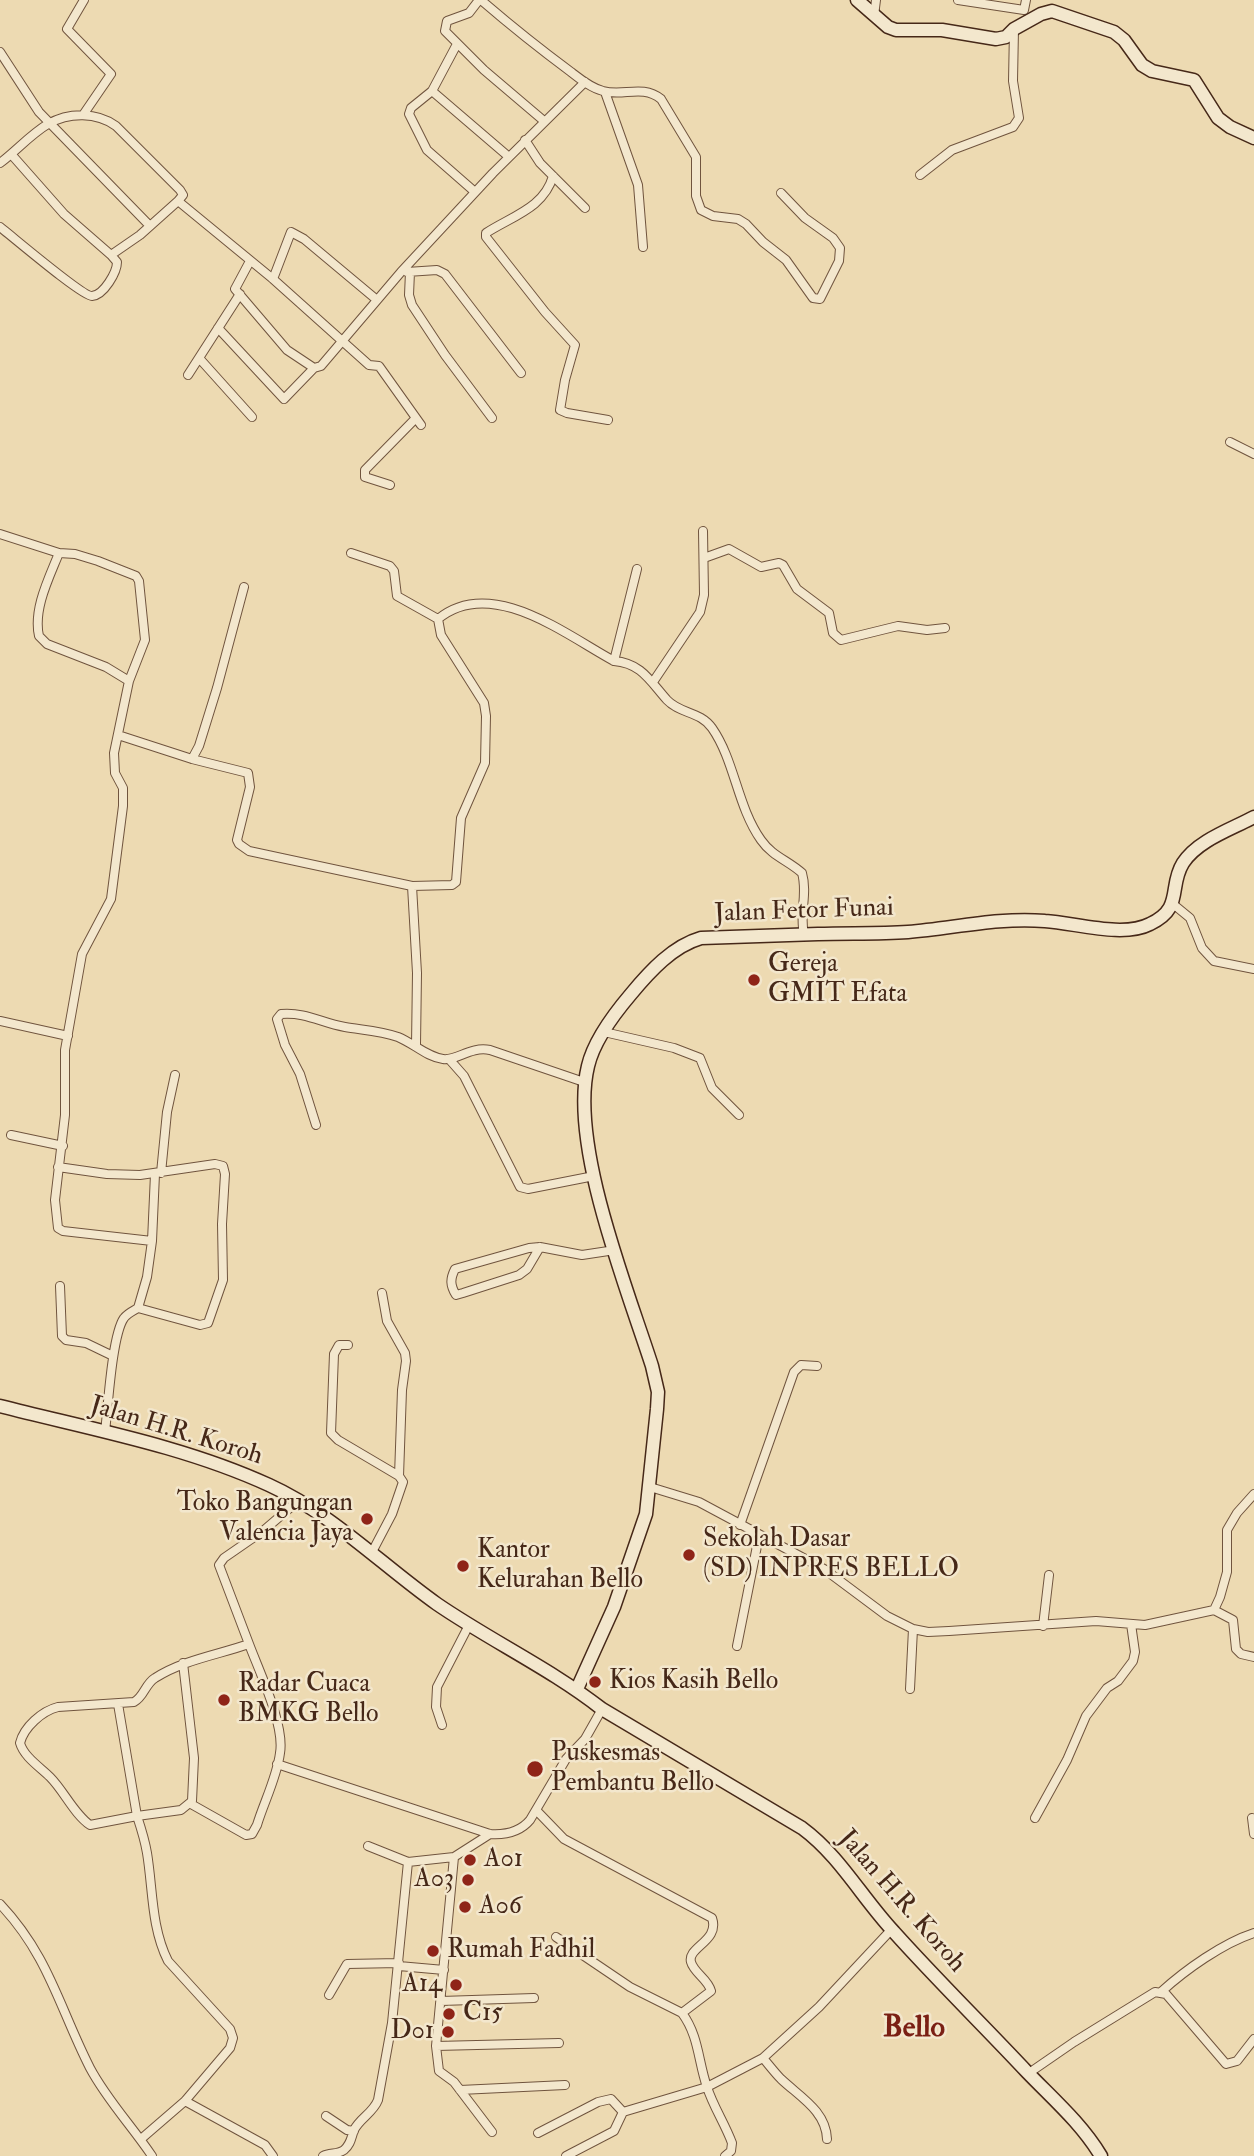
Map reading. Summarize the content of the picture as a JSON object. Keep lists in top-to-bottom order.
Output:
{
  "streets": {
    "street": ["Jalan Fetor Funai", "Jalan H.R. Koroh"]
  },
  "crossings": [
    ["Jalan Fetor Funai", "Jalan H.R. Koroh"]
  ],
  "districts": ["Bello"],
  "places": [
    "Gereja GMIT Efata",
    "Toko Bangungan Valencia Jaya",
    "Sekolah Dasar (SD) INPRES BELLO",
    "Kantor Kelurahan Bello",
    "Kios Kasih Bello",
    "Radar Cuaca BMKG Bello",
    "Puskesmas Pembantu Bello",
    "A01",
    "A03",
    "A06",
    "Rumah Fadhil",
    "A14",
    "C15",
    "D01"
  ]
}
